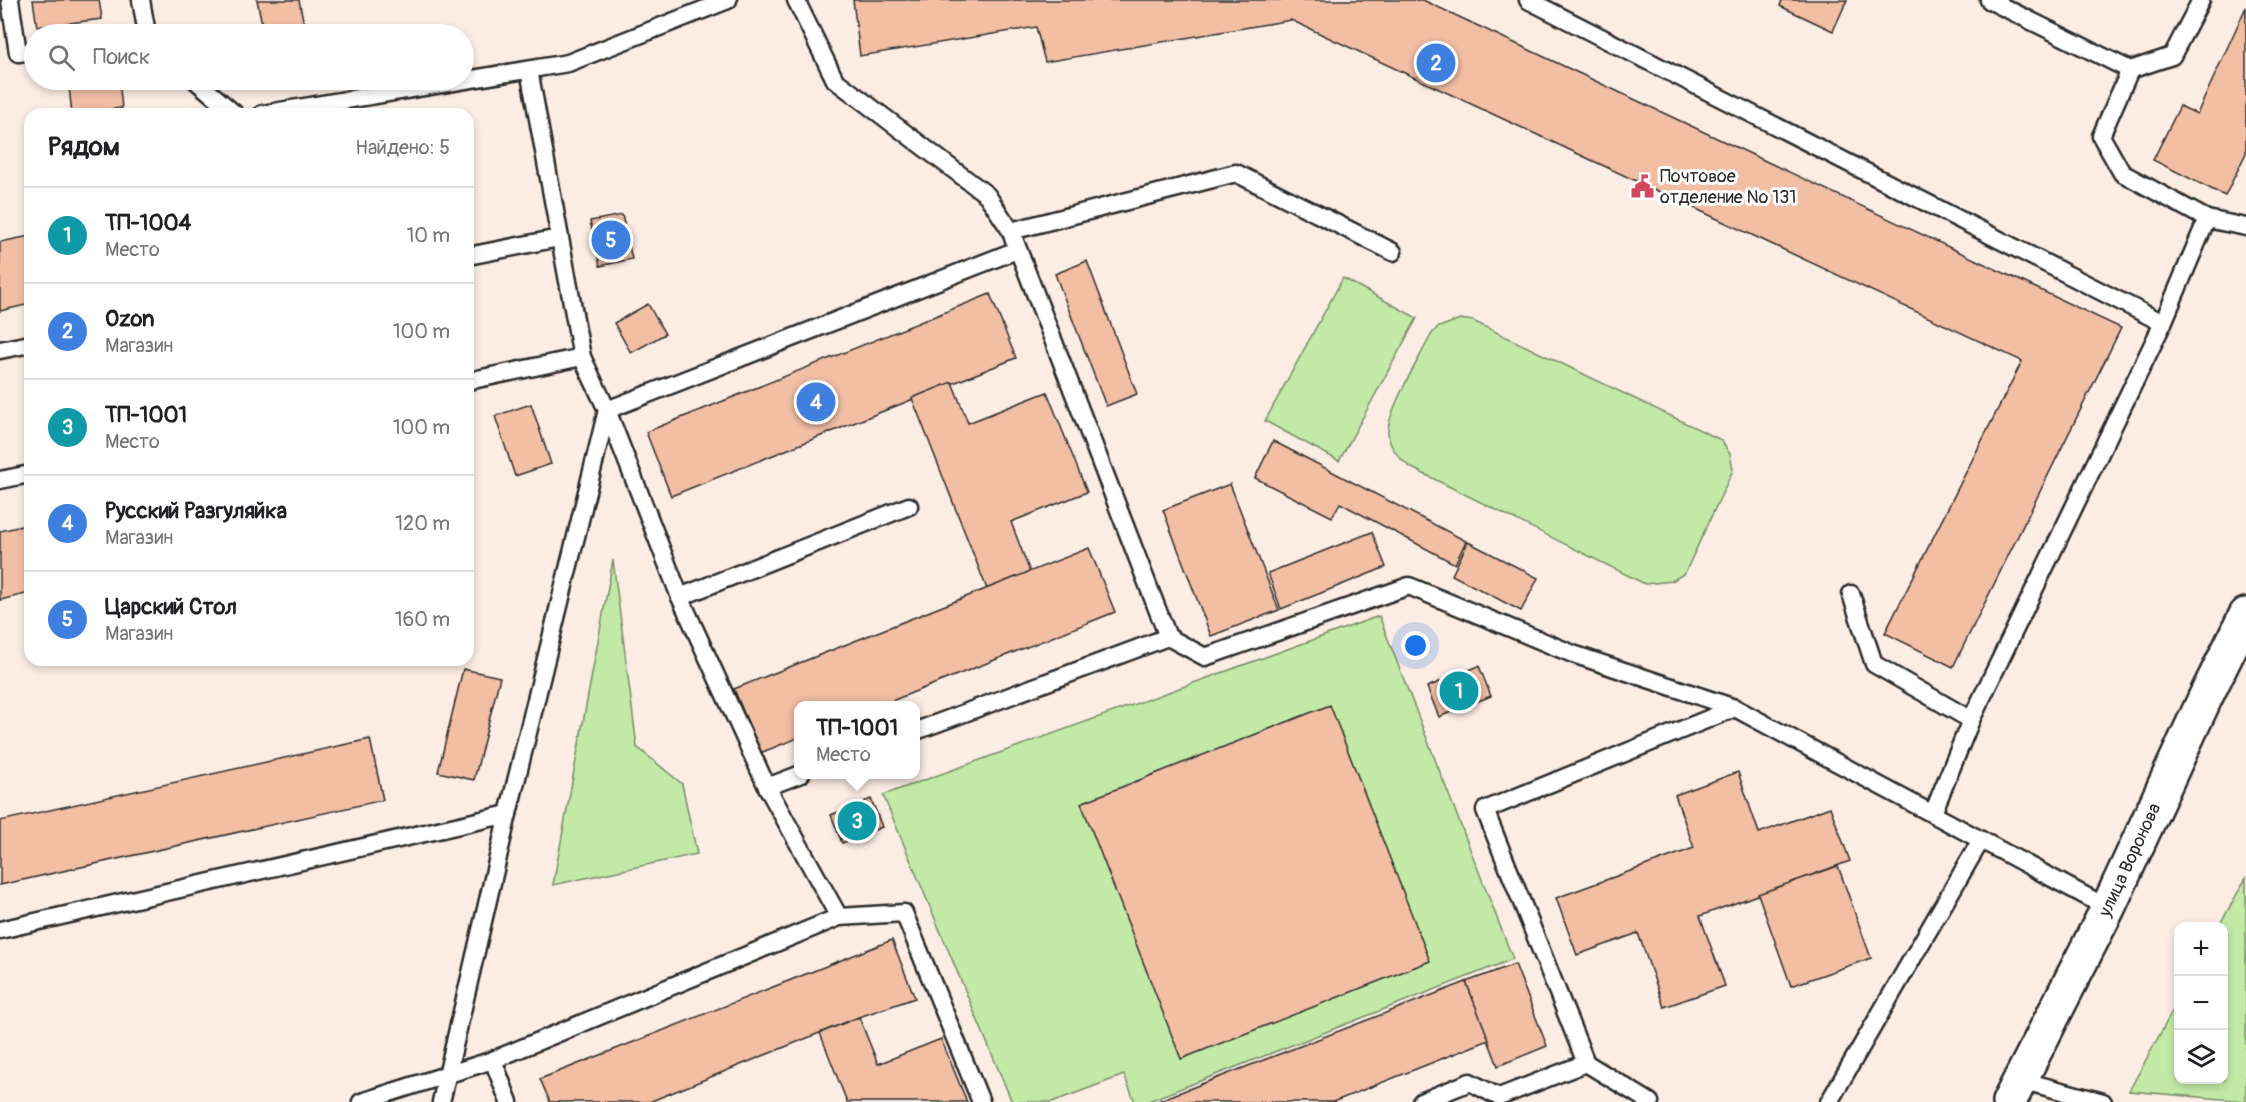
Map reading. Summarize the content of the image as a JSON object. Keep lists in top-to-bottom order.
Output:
{
  "streets": {
    "main road": ["улица Воронова"]
  },
  "places": {
    "public building": ["Почтовое отделение № 131"]
  },
  "page": {
    "search": "Поиск",
    "pins": [
      "2",
      "5",
      "4",
      "1",
      "3"
    ],
    "heading": ["Рядом", "Найдено: 5"],
    "list": [
      {
        "mark": "1",
        "name": "ТП-1004",
        "note": "Место",
        "value": "10 m"
      },
      {
        "mark": "2",
        "name": "Ozon",
        "note": "Магазин",
        "value": "100 m"
      },
      {
        "mark": "3",
        "name": "ТП-1001",
        "note": "Место",
        "value": "100 m"
      },
      {
        "mark": "4",
        "name": "Русский Разгуляйка",
        "note": "Магазин",
        "value": "120 m"
      },
      {
        "mark": "5",
        "name": "Царский Стол",
        "note": "Магазин",
        "value": "160 m"
      }
    ],
    "popup": ["ТП-1001", "Место"],
    "map_buttons": ["+", "−"]
  }
}
